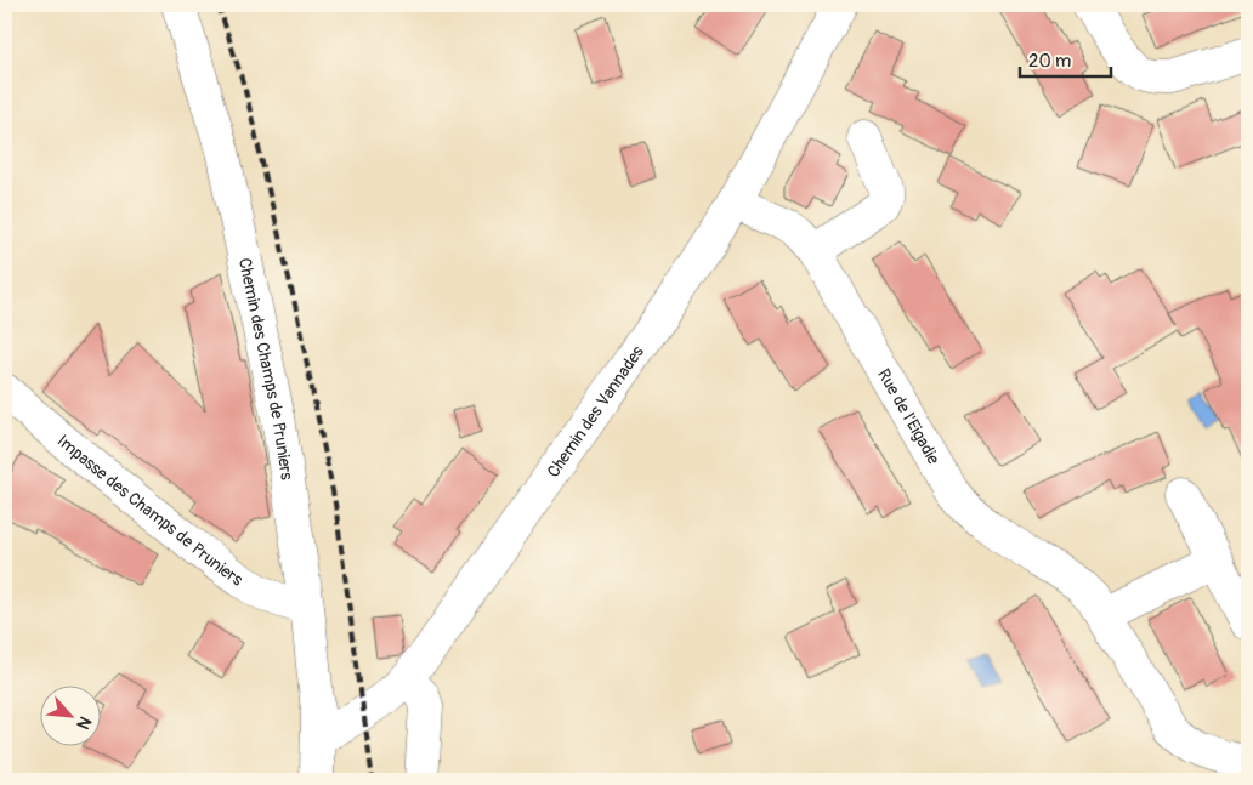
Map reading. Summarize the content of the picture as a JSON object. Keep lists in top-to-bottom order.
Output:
{
  "streets": {
    "street": [
      "Chemin des Champs de Pruniers",
      "Chemin des Vannades",
      "Rue de l'Eigadie",
      "Impasse des Champs de Pruniers"
    ]
  },
  "crossings": [
    ["Chemin des Champs de Pruniers", "Chemin des Vannades"],
    ["Chemin des Champs de Pruniers", "Impasse des Champs de Pruniers"],
    ["Chemin des Vannades", "Rue de l'Eigadie"]
  ],
  "scale_bar": "20 m",
  "north": "bottom right"
}
